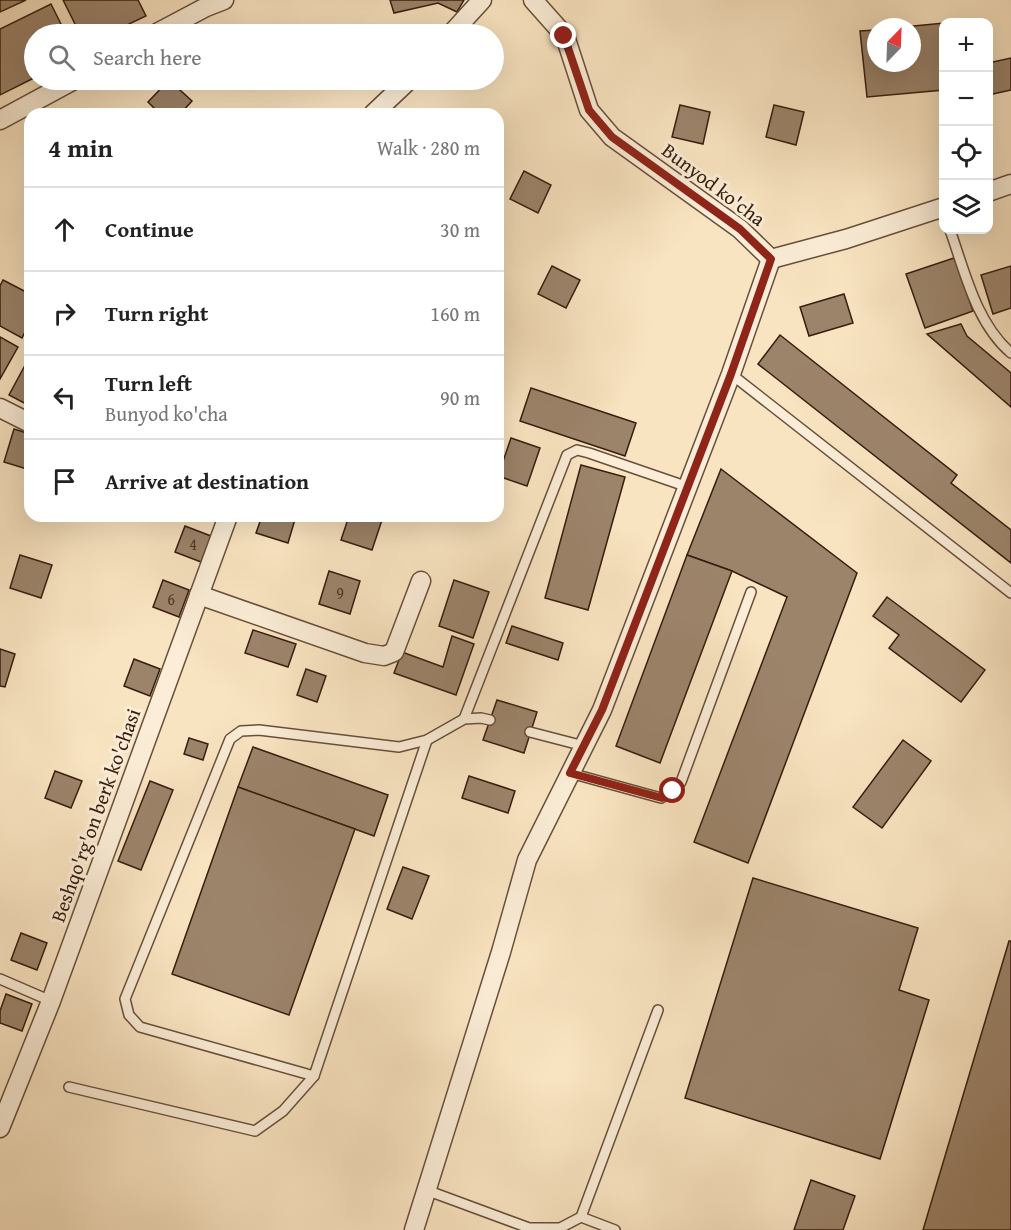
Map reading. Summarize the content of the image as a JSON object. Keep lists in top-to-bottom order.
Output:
{
  "streets": {
    "street": ["Bunyod ko'cha", "Beshqo'rg'on berk ko'chasi"]
  },
  "house_numbers": ["4", "9", "6"],
  "north": "top right",
  "page": {
    "map_buttons": ["+", "−"],
    "search": "Search here",
    "heading": ["4 min", "Walk · 280 m"],
    "list": [
      ["Continue", "30 m"],
      ["Turn right", "160 m"],
      ["Turn left", "Bunyod ko'cha", "90 m"],
      "Arrive at destination"
    ]
  }
}
